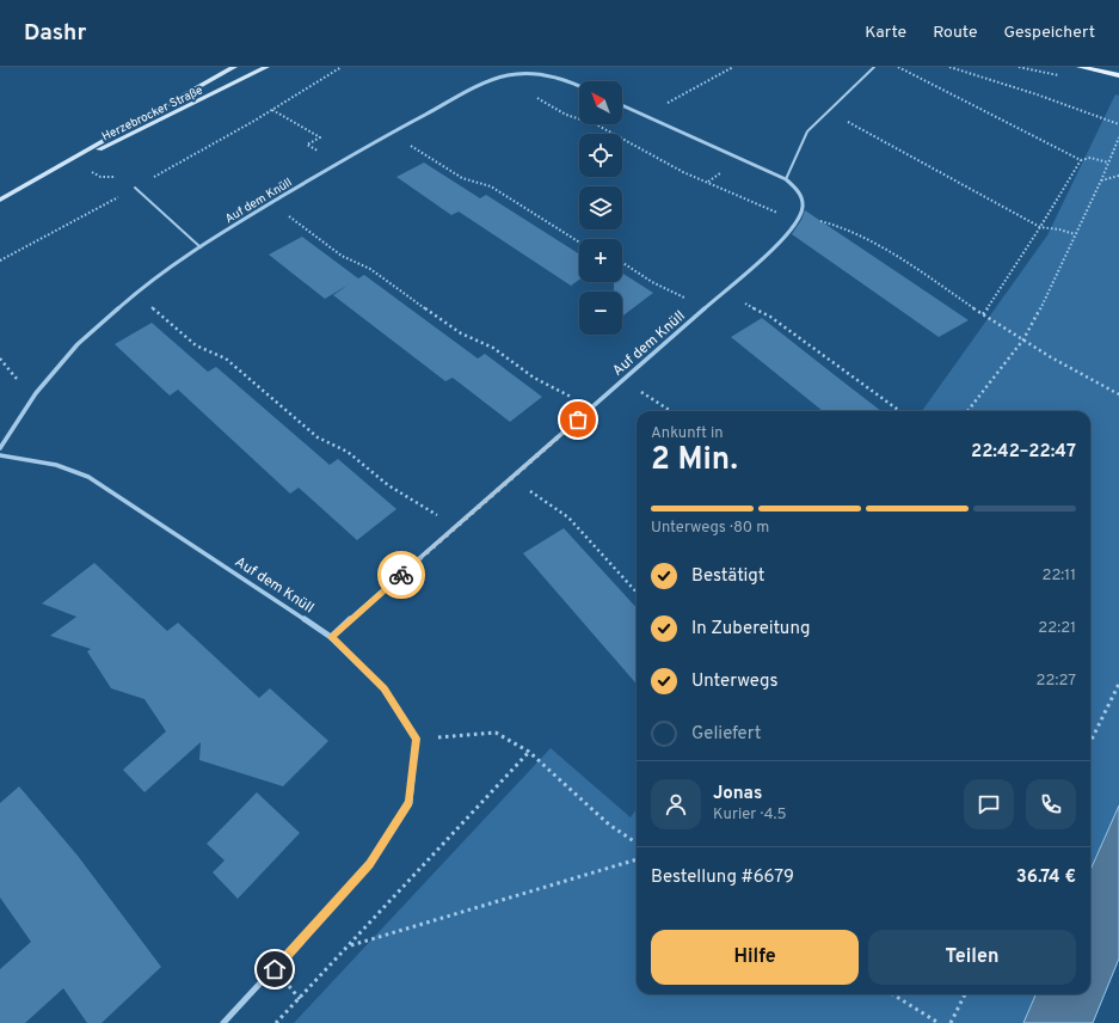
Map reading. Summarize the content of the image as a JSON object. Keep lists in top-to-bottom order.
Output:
{
  "streets": {
    "main road": ["Herzebrocker Straße"],
    "street": ["Auf dem Knüll"]
  },
  "north": "top left",
  "page": {
    "header": "Dashr",
    "nav": ["Karte", "Route", "Gespeichert"],
    "map_buttons": ["+", "−"],
    "heading": ["2 Min.", "Ankunft in", "22:42–22:47"],
    "panel": [
      "Jonas",
      "Kurier · 4.5",
      "Bestellung #6679",
      "36.74 €"
    ],
    "bar": "Unterwegs · 80 m",
    "list": [
      ["Bestätigt", "22:11"],
      ["In Zubereitung", "22:21"],
      ["Unterwegs", "22:27"],
      "Geliefert"
    ],
    "buttons": ["Hilfe", "Teilen"]
  }
}
